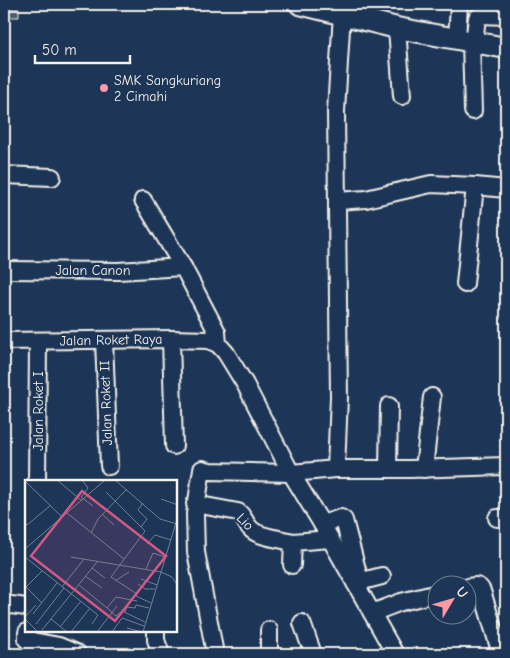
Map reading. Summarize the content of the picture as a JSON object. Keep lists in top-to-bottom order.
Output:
{
  "streets": {
    "street": [
      "Jalan Canon",
      "Jalan Roket Raya",
      "Jalan Roket II",
      "Jalan Roket I",
      "Lio"
    ]
  },
  "crossings": [
    ["Jalan Roket Raya", "Jalan Roket II"],
    ["Jalan Roket Raya", "Jalan Roket I"]
  ],
  "places": ["SMK Sangkuriang 2 Cimahi"],
  "scale_bar": "50 m",
  "north": "top right"
}
